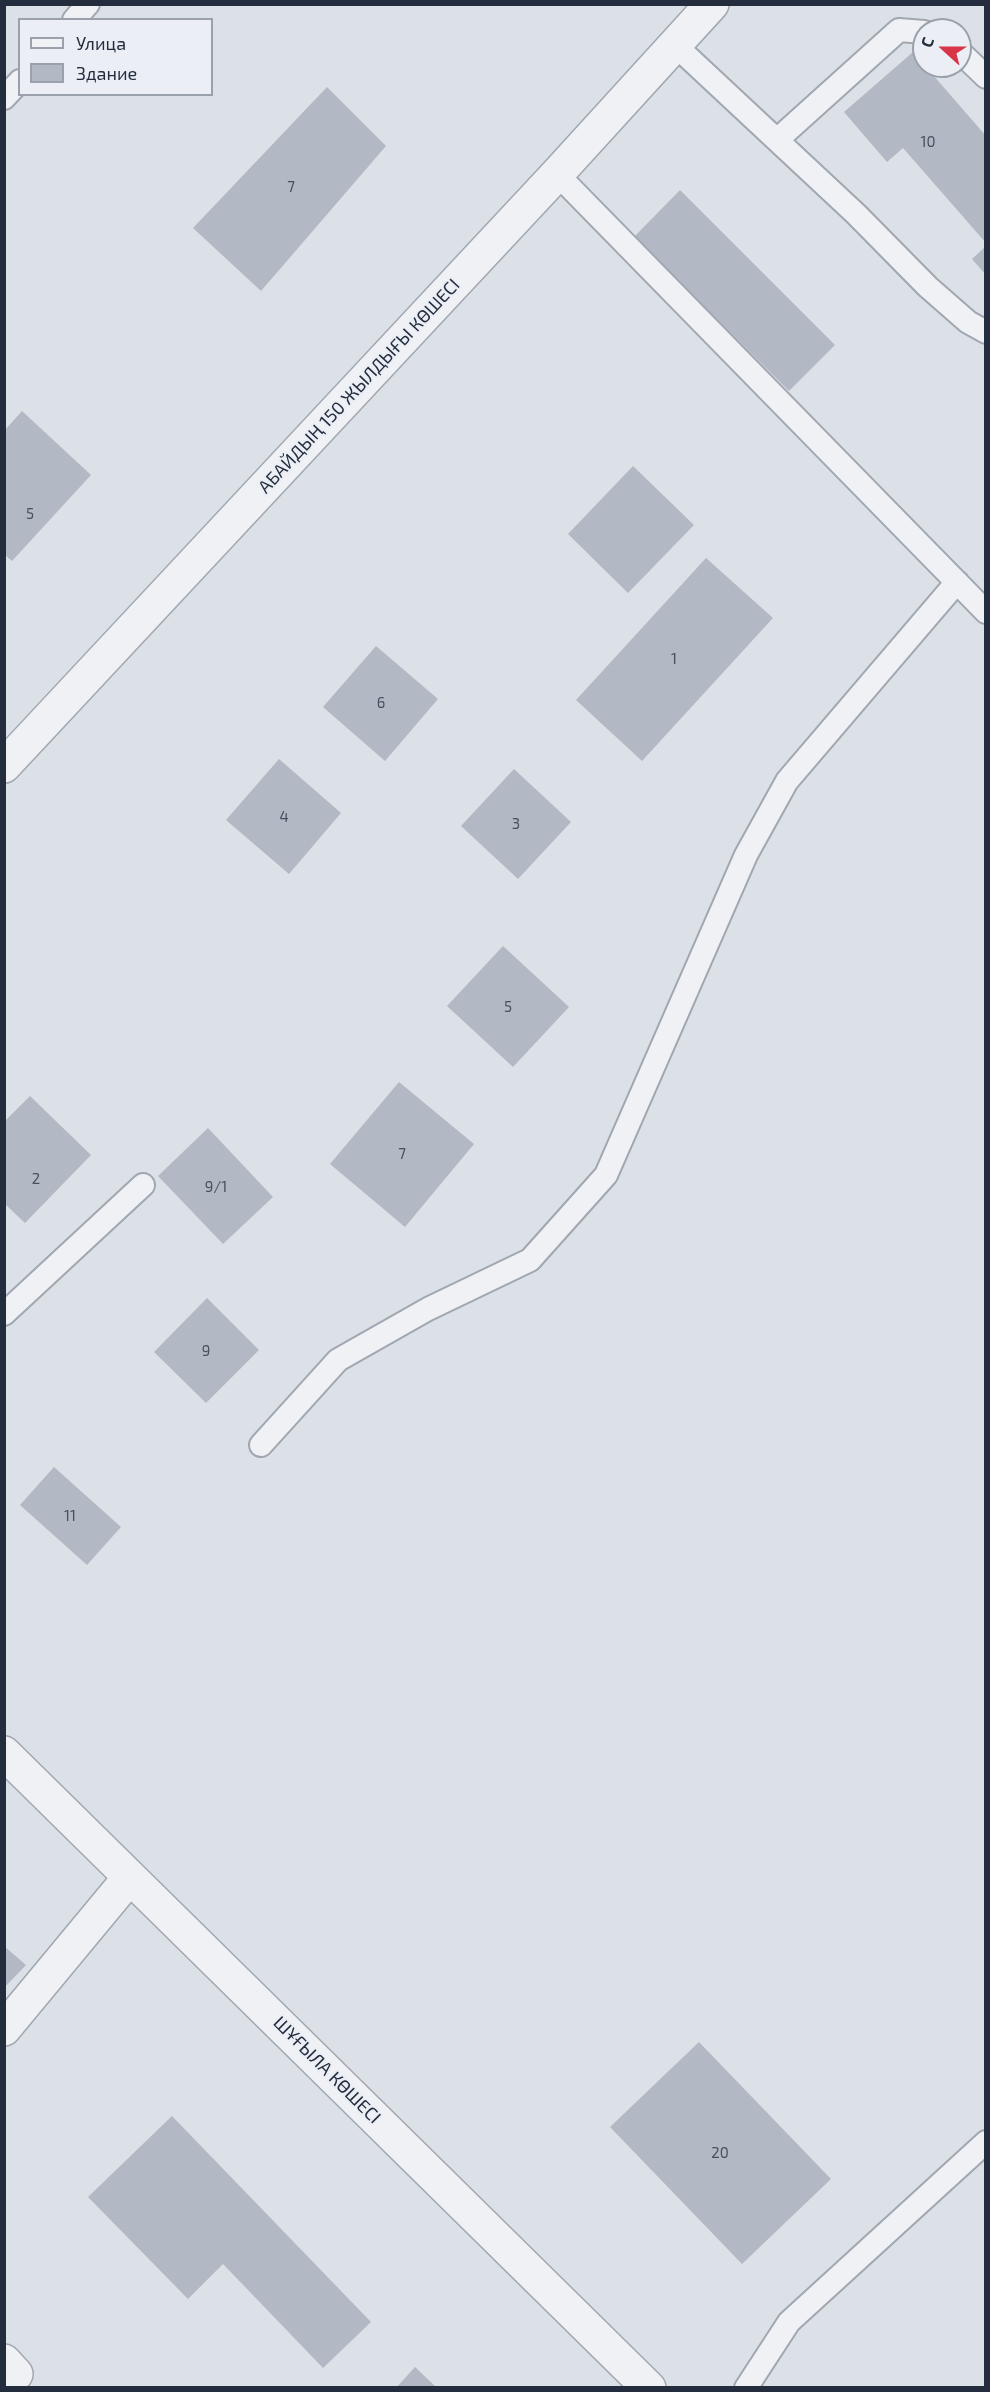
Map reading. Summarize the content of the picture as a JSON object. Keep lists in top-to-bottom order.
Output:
{
  "streets": {
    "street": ["АБАЙДЫҢ 150 ЖЫЛДЫҒЫ КӨШЕСІ", "ШҰҒЫЛА КӨШЕСІ"]
  },
  "house_numbers": [
    "10",
    "7",
    "5",
    "1",
    "6",
    "4",
    "3",
    "5",
    "7",
    "2",
    "9/1",
    "9",
    "11",
    "20"
  ],
  "legend": ["Улица", "Здание"],
  "north": "left"
}
